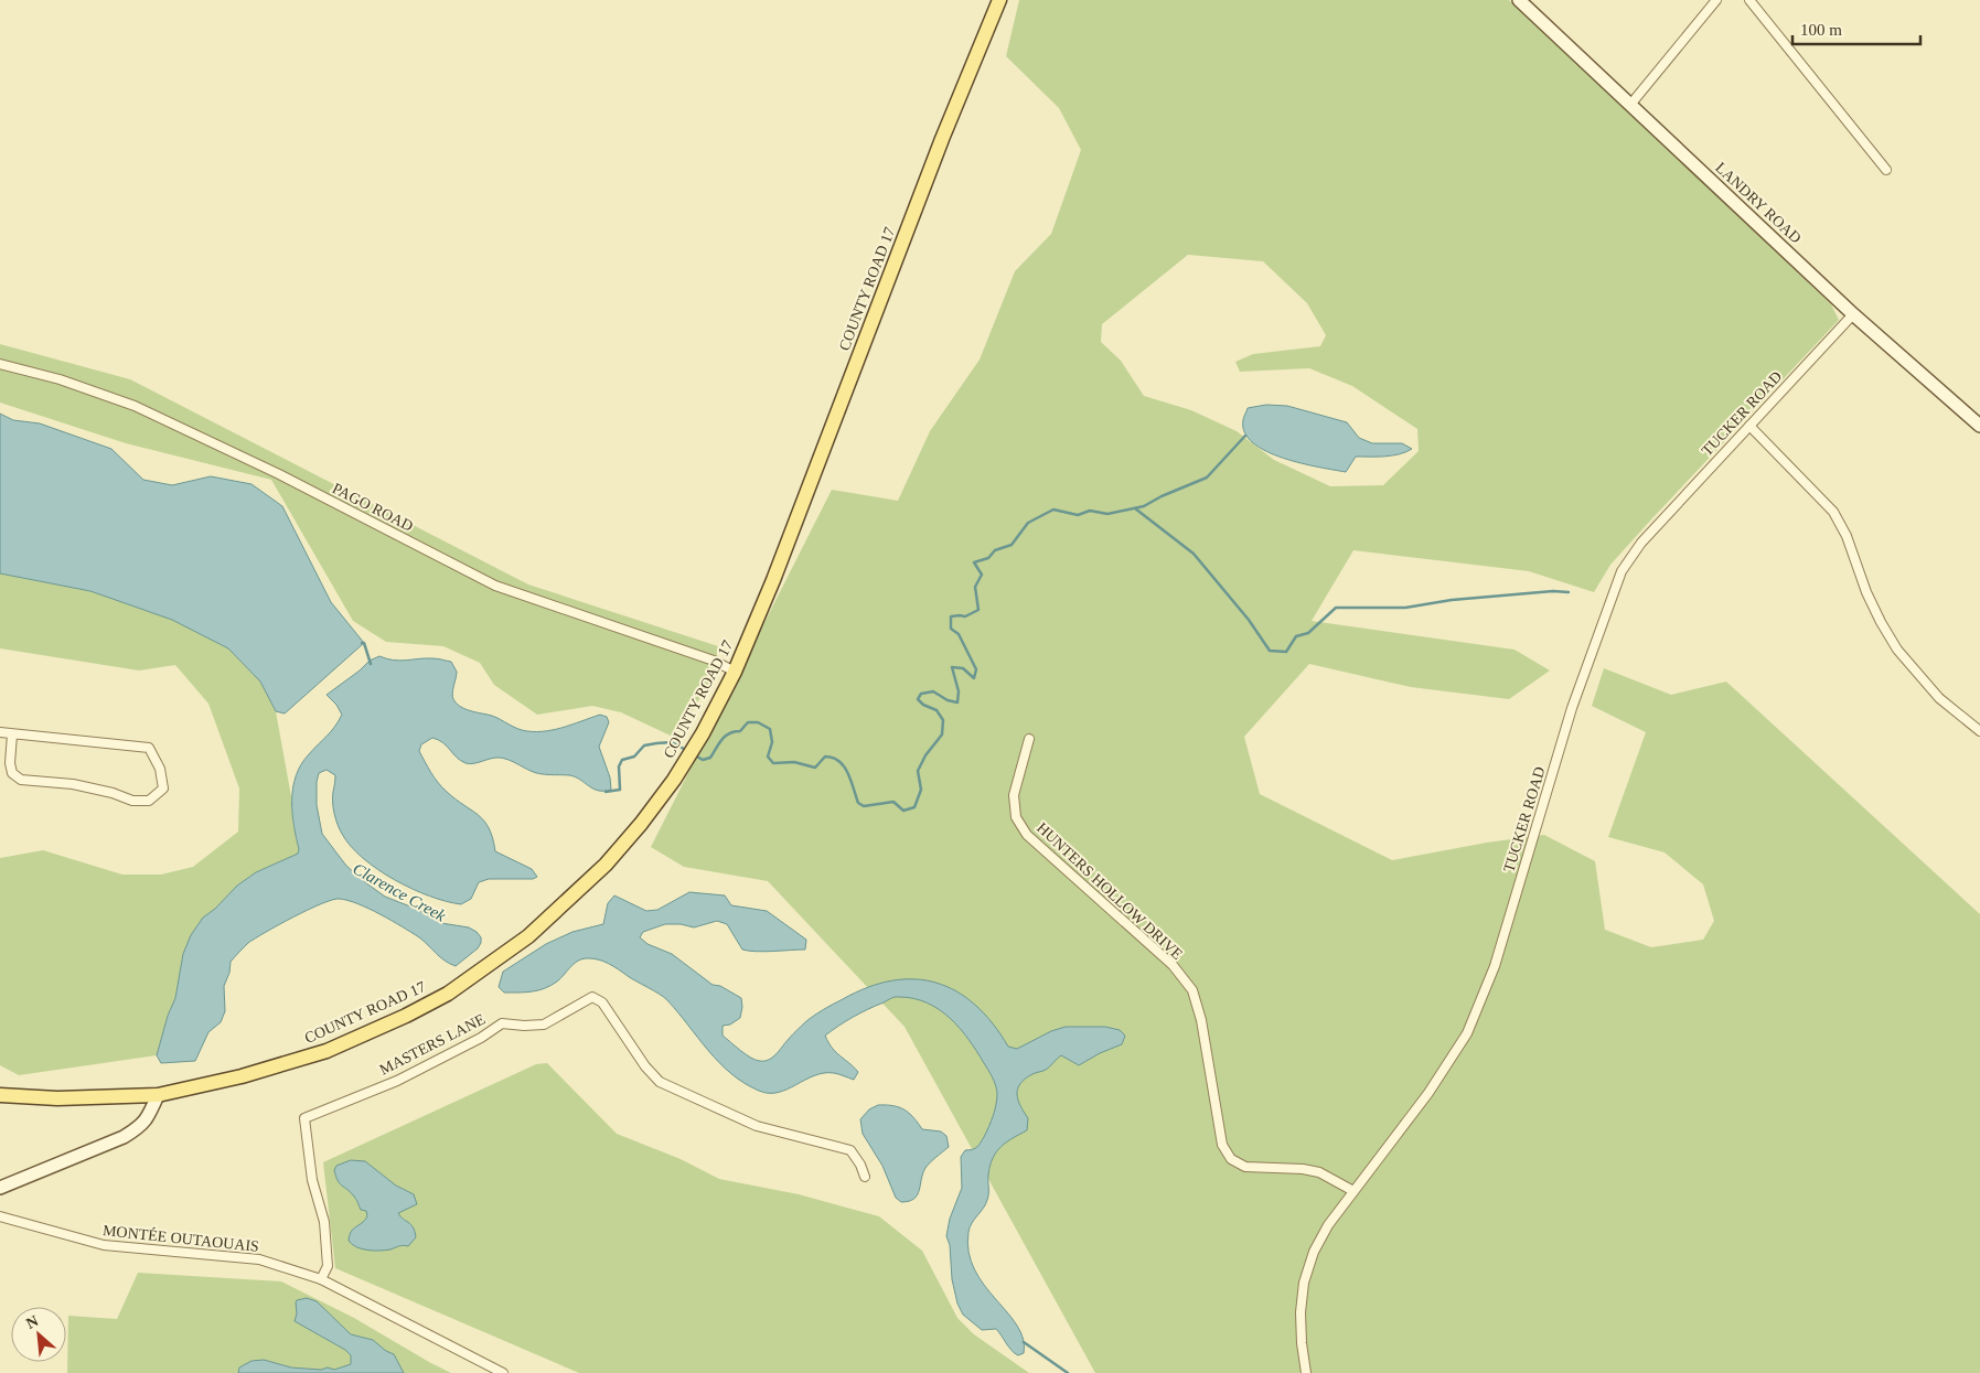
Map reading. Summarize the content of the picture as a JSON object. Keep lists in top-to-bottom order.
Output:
{
  "streets": {
    "main road": ["LANDRY ROAD", "COUNTY ROAD 17"],
    "street": [
      "TUCKER ROAD",
      "PAGO ROAD",
      "HUNTERS HOLLOW DRIVE",
      "MASTERS LANE",
      "MONTÉE OUTAOUAIS"
    ]
  },
  "crossings": [
    ["LANDRY ROAD", "TUCKER ROAD"],
    ["COUNTY ROAD 17", "PAGO ROAD"],
    ["TUCKER ROAD", "HUNTERS HOLLOW DRIVE"],
    ["MASTERS LANE", "MONTÉE OUTAOUAIS"]
  ],
  "water": ["Clarence Creek"],
  "scale_bar": "100 m",
  "north": "top left"
}
